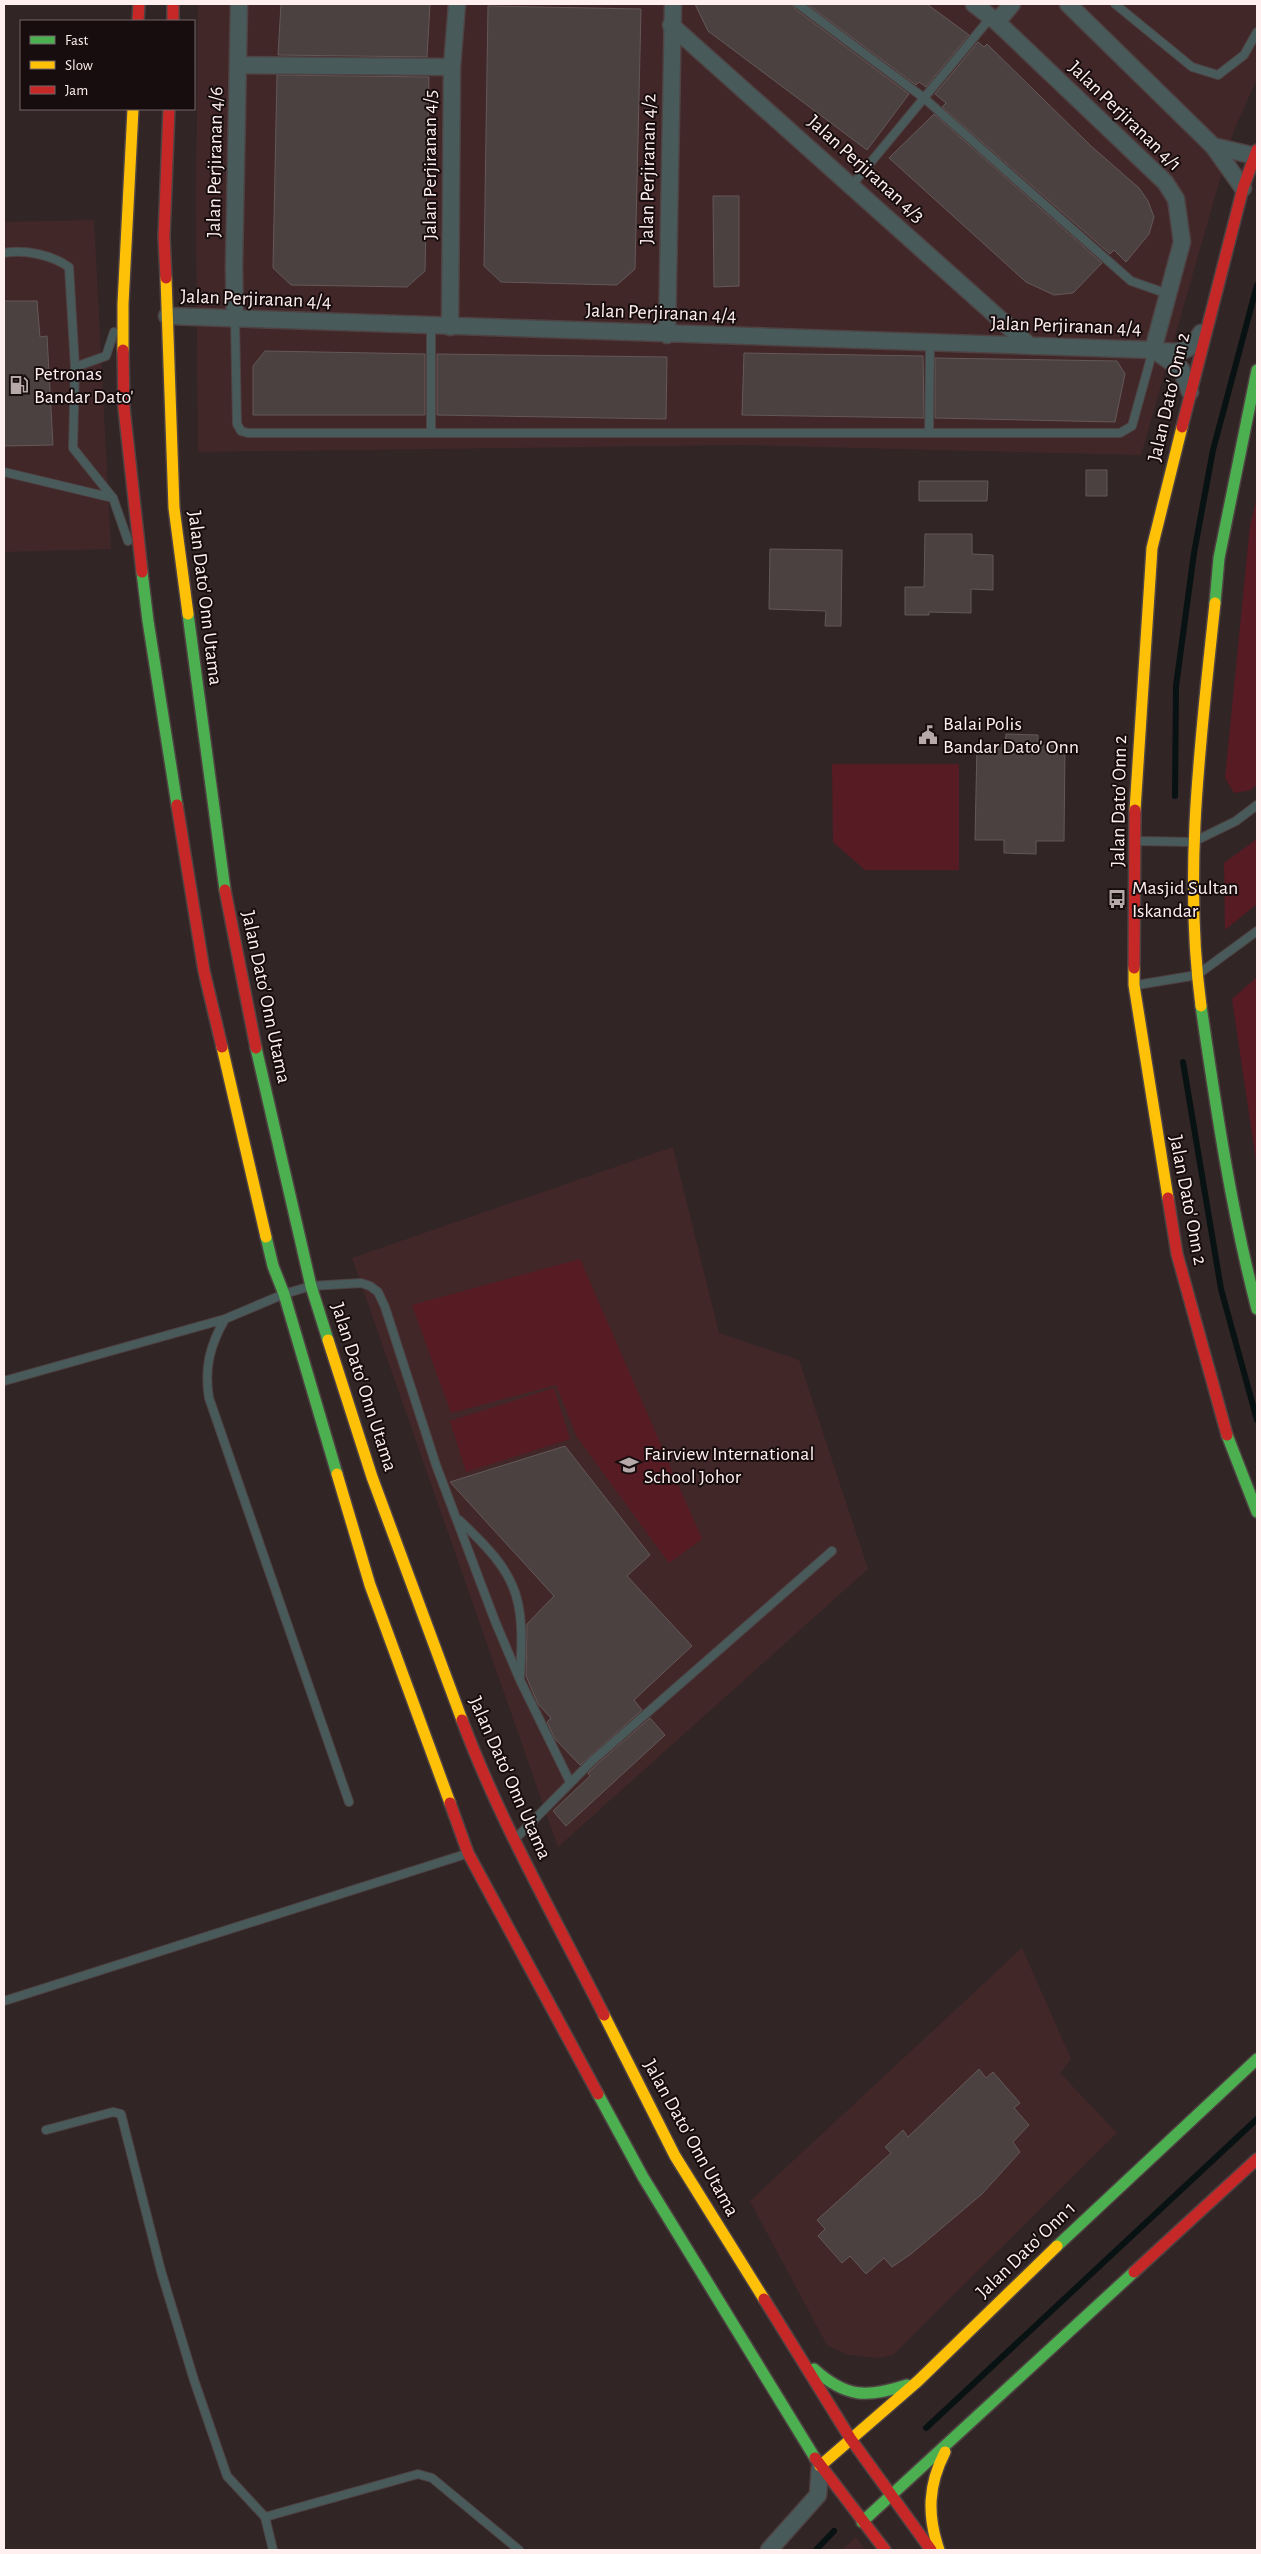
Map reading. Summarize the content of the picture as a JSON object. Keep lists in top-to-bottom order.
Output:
{
  "streets": {
    "main road": ["Jalan Dato' Onn 2", "Jalan Dato' Onn Utama", "Jalan Dato' Onn 1"],
    "street": [
      "Jalan Perjiranan 4/1",
      "Jalan Perjiranan 4/6",
      "Jalan Perjiranan 4/5",
      "Jalan Perjiranan 4/2",
      "Jalan Perjiranan 4/3",
      "Jalan Perjiranan 4/4"
    ]
  },
  "crossings": [
    ["Jalan Perjiranan 4/1", "Jalan Perjiranan 4/4"],
    ["Jalan Perjiranan 4/6", "Jalan Perjiranan 4/4"],
    ["Jalan Perjiranan 4/5", "Jalan Perjiranan 4/4"],
    ["Jalan Perjiranan 4/2", "Jalan Perjiranan 4/3"],
    ["Jalan Perjiranan 4/2", "Jalan Perjiranan 4/4"],
    ["Jalan Perjiranan 4/3", "Jalan Perjiranan 4/4"],
    ["Jalan Perjiranan 4/4", "Jalan Dato' Onn 2"],
    ["Jalan Perjiranan 4/4", "Jalan Dato' Onn Utama"],
    ["Jalan Dato' Onn Utama", "Jalan Dato' Onn 1"]
  ],
  "places": {
    "fuel station": ["Petronas Bandar Dato'"],
    "public building": ["Balai Polis Bandar Dato' Onn"],
    "bus stop": ["Masjid Sultan Iskandar"],
    "school or university": ["Fairview International School Johor"]
  },
  "legend": ["Fast", "Slow", "Jam"]
}
